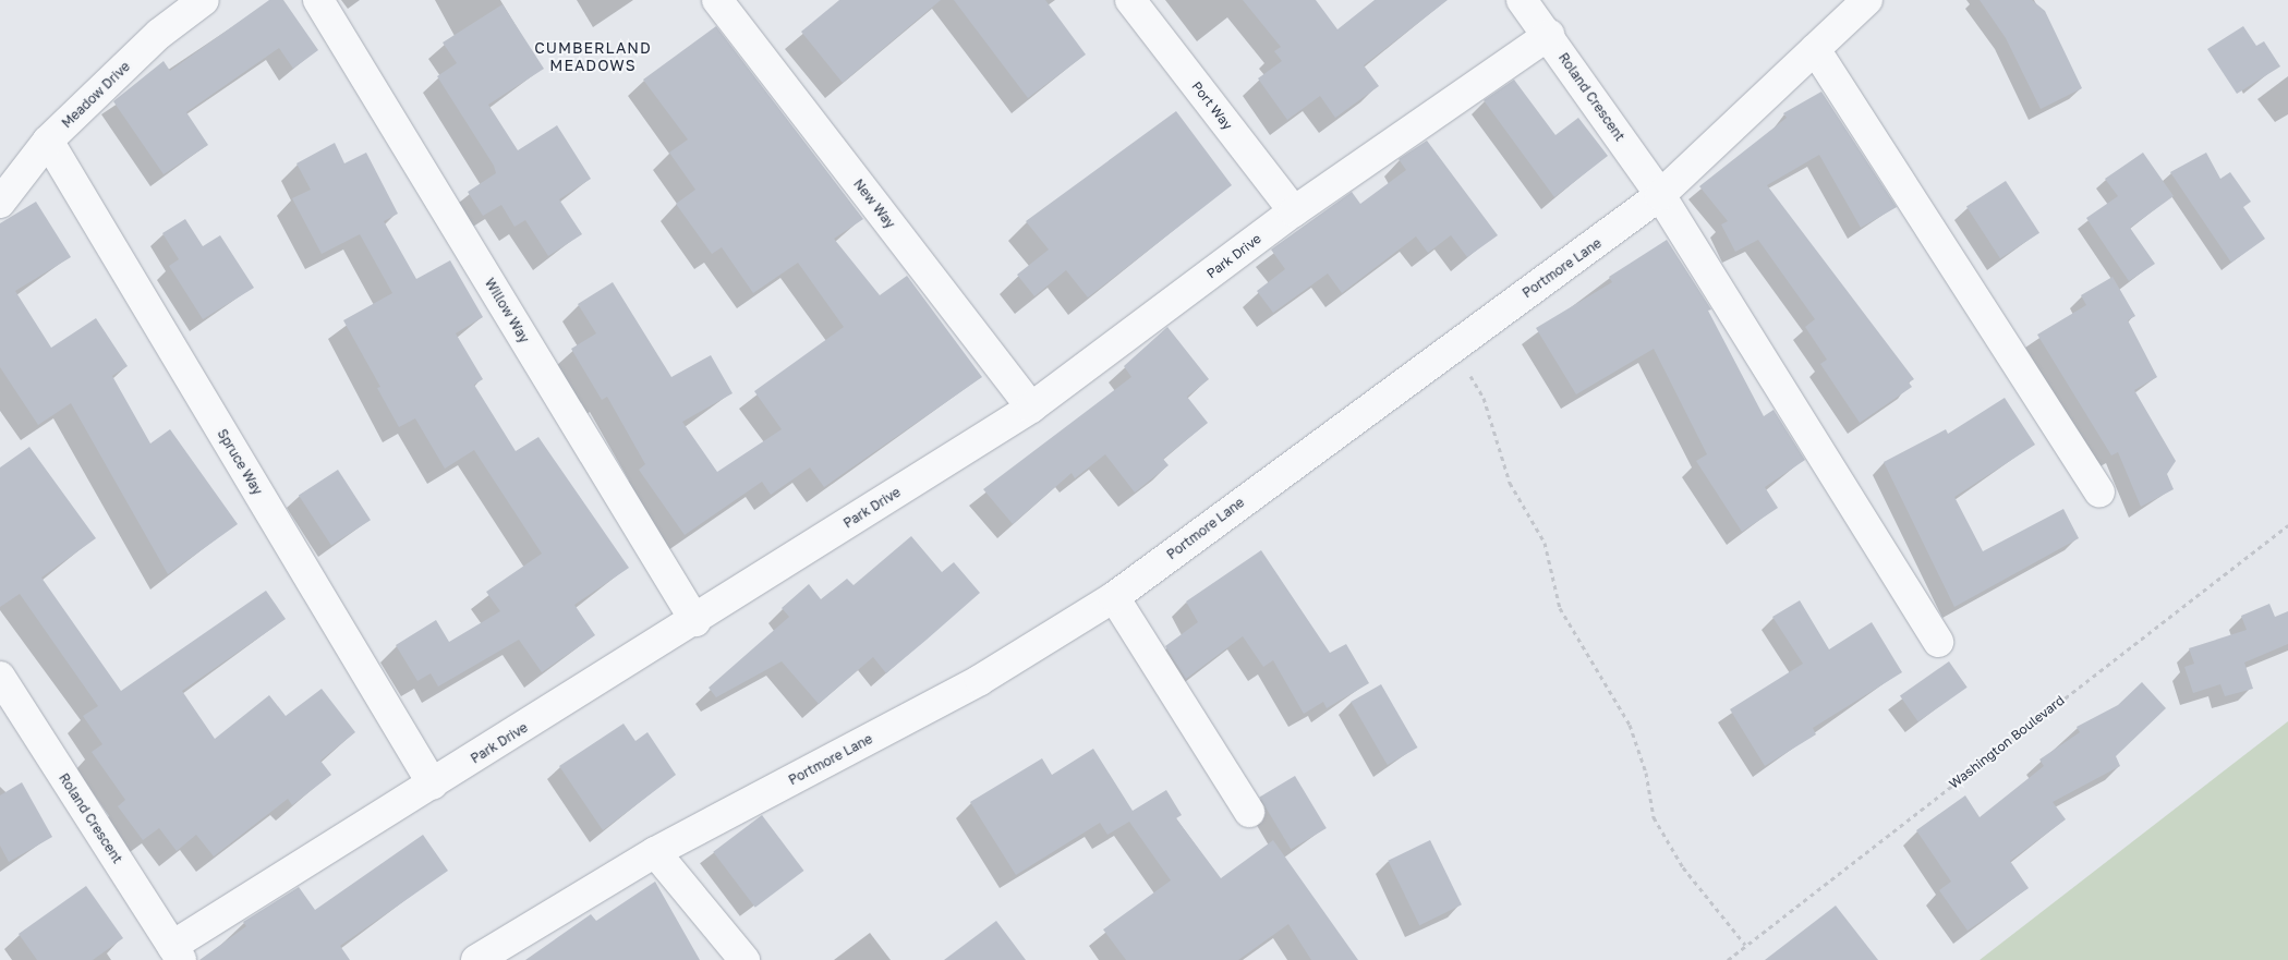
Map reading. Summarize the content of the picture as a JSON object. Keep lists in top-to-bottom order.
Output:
{
  "streets": {
    "street": [
      "Meadow Drive",
      "Roland Crescent",
      "Port Way",
      "New Way",
      "Park Drive",
      "Portmore Lane",
      "Willow Way",
      "Spruce Way"
    ],
    "path": ["Washington Boulevard"]
  },
  "crossings": [
    ["Meadow Drive", "Spruce Way"],
    ["Roland Crescent", "Park Drive"],
    ["Roland Crescent", "Portmore Lane"],
    ["Port Way", "Park Drive"],
    ["New Way", "Park Drive"],
    ["Park Drive", "Willow Way"],
    ["Park Drive", "Spruce Way"]
  ],
  "districts": ["CUMBERLAND MEADOWS"]
}
